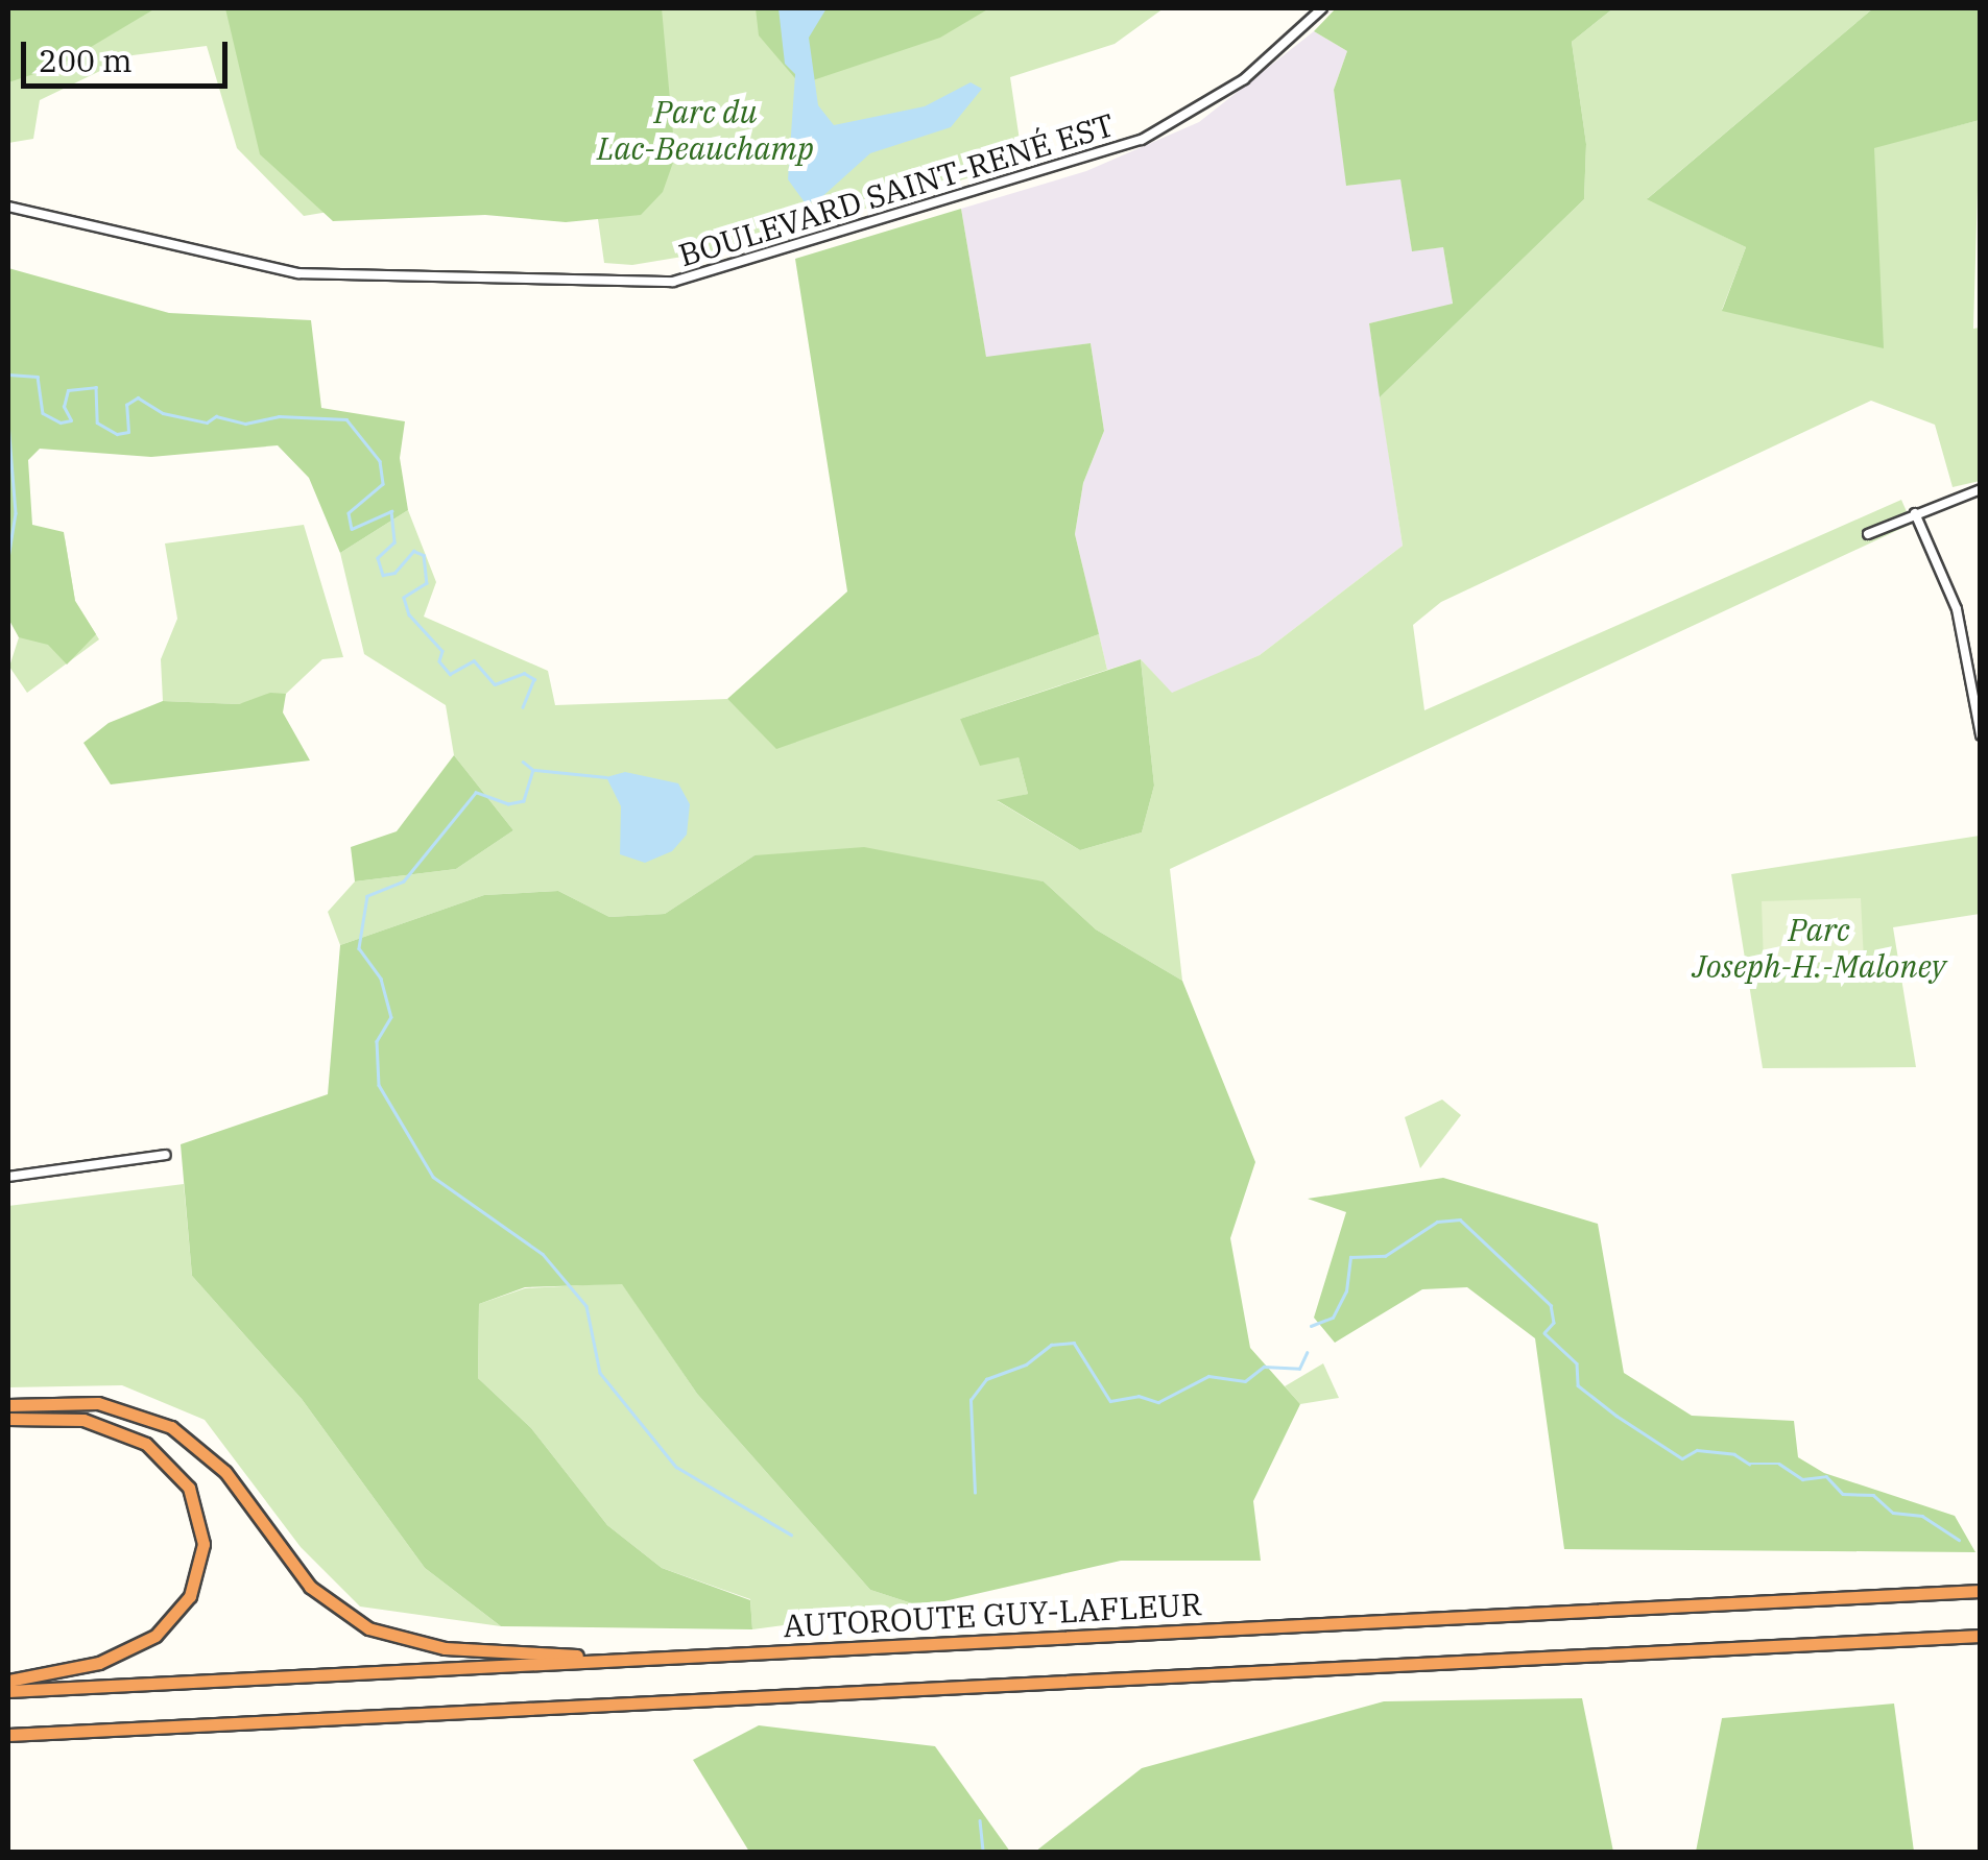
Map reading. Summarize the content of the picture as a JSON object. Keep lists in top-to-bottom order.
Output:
{
  "streets": {
    "highway": ["AUTOROUTE GUY-LAFLEUR"],
    "street": ["BOULEVARD SAINT-RENÉ EST"]
  },
  "parks": ["Parc du Lac-Beauchamp", "Parc Joseph-H.-Maloney"],
  "scale_bar": "200 m"
}
